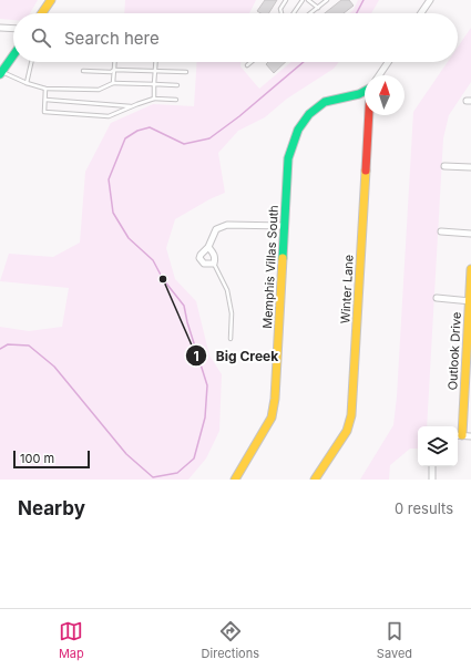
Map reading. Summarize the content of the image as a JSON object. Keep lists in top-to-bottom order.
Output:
{
  "streets": {
    "street": ["Memphis Villas South", "Winter Lane", "Outlook Drive"]
  },
  "places": ["Big Creek"],
  "scale_bar": "100 m",
  "north": "top",
  "page": {
    "search": "Search here",
    "scale": "100 m",
    "heading": ["Nearby", "0 results"],
    "nav": ["Map", "Directions", "Saved"]
  }
}
